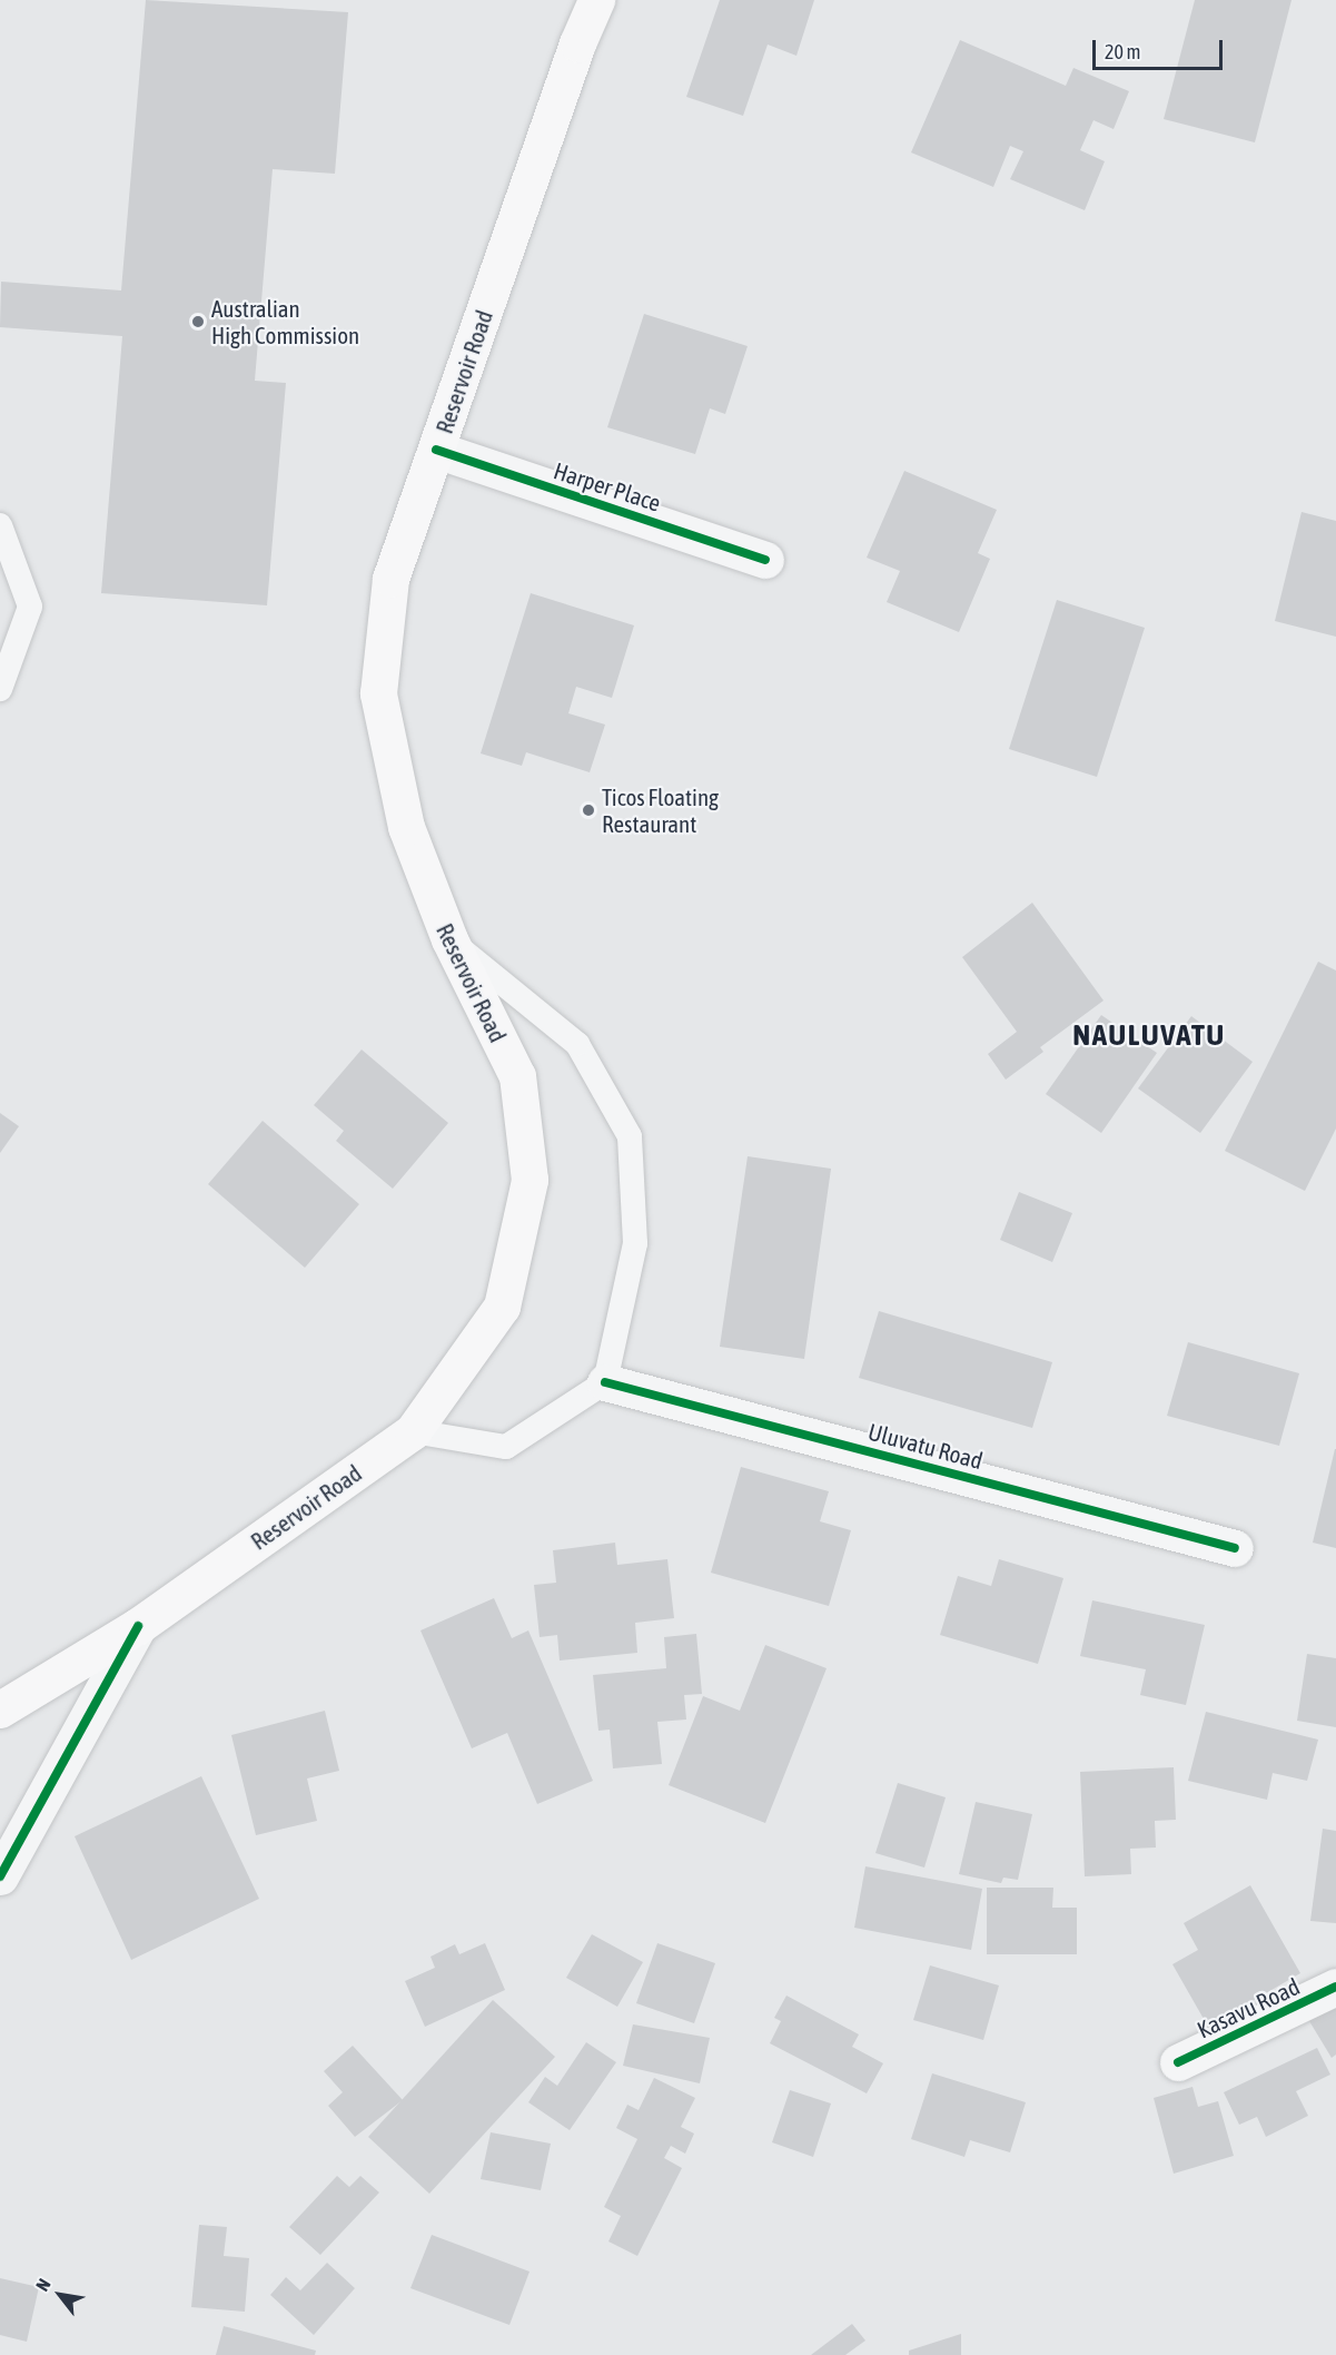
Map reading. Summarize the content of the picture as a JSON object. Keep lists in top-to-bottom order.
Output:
{
  "streets": {
    "highway": ["Reservoir Road"],
    "street": ["Harper Place", "Uluvatu Road", "Kasavu Road"]
  },
  "crossings": [
    ["Reservoir Road", "Harper Place"]
  ],
  "districts": ["NAULUVATU"],
  "places": ["Australian High Commission", "Ticos Floating Restaurant"],
  "scale_bar": "20 m",
  "north": "top left"
}
